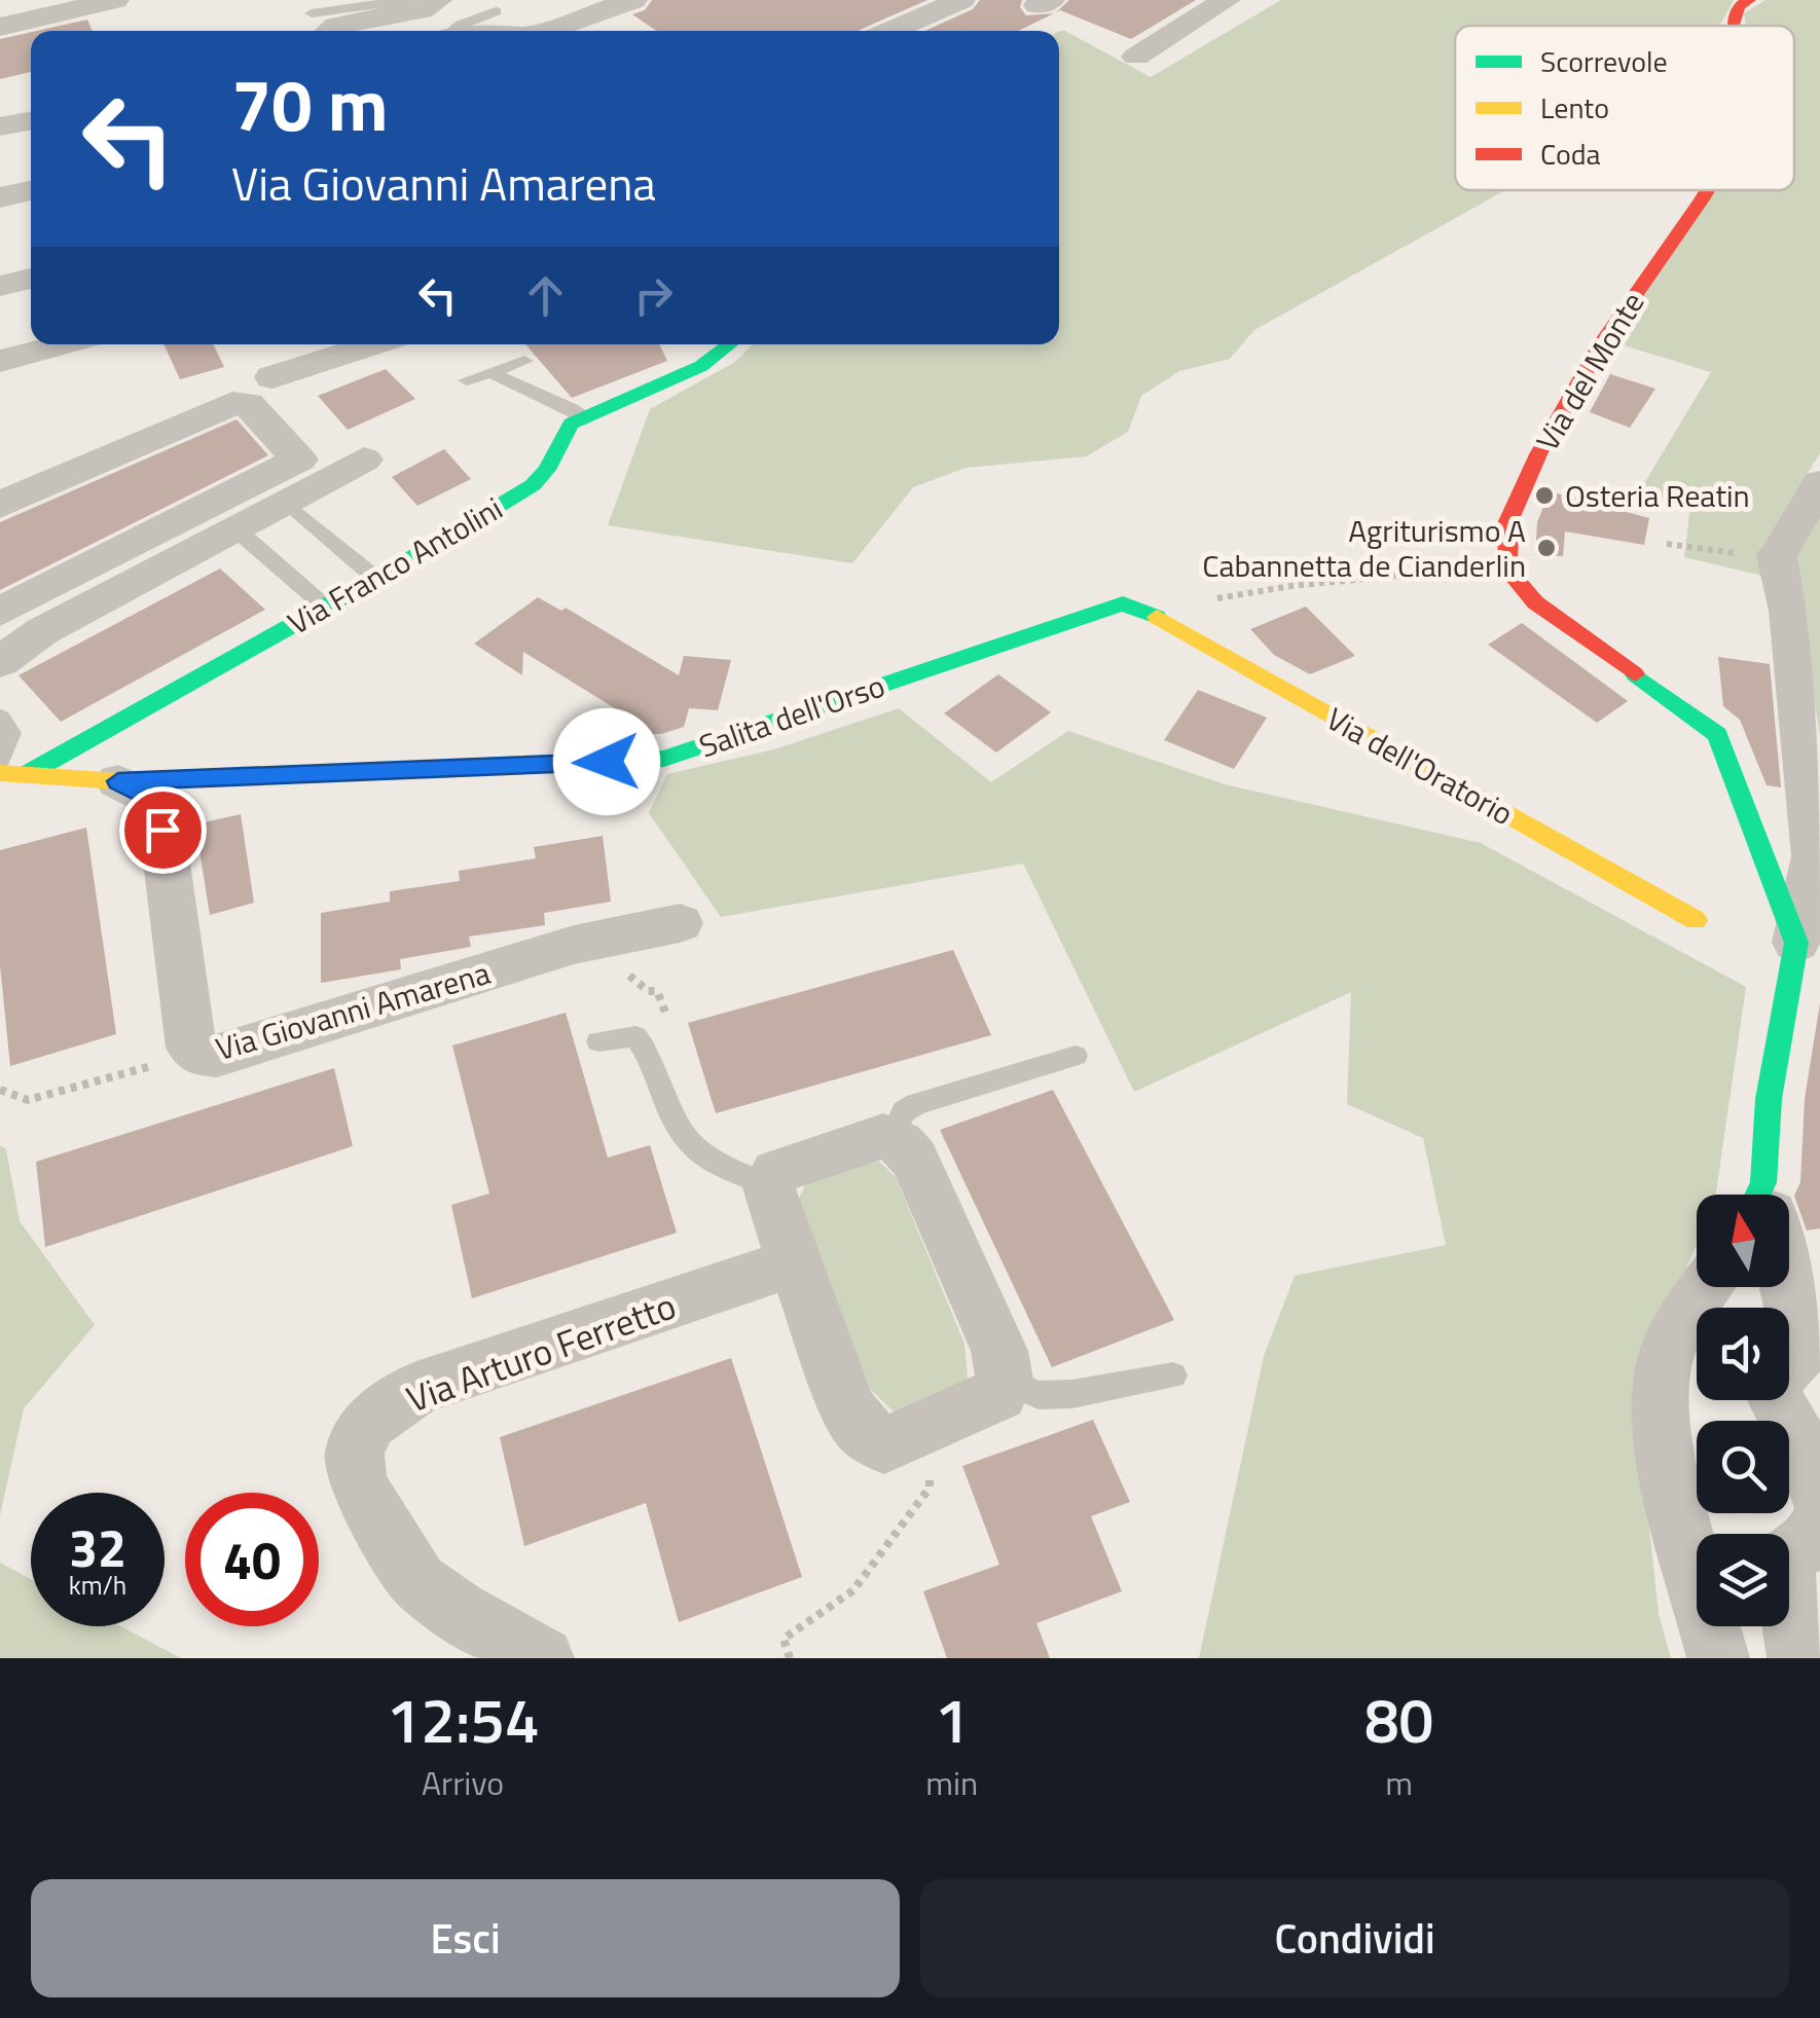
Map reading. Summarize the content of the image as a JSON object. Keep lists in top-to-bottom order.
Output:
{
  "streets": {
    "street": [
      "Via del Monte",
      "Via Franco Antolini",
      "Salita dell'Orso",
      "Via dell'Oratorio",
      "Via Giovanni Amarena",
      "Via Arturo Ferretto"
    ]
  },
  "crossings": [
    ["Via Franco Antolini", "Salita dell'Orso"],
    ["Salita dell'Orso", "Via dell'Oratorio"],
    ["Salita dell'Orso", "Via Giovanni Amarena"]
  ],
  "places": ["Osteria Reatin", "Agriturismo A Cabannetta de Cianderlin"],
  "legend": ["Scorrevole", "Lento", "Coda"],
  "north": "top",
  "page": {
    "turn": ["70 m", "Via Giovanni Amarena"],
    "speed": "32 km/h",
    "limit": "40",
    "eta": [
      "12:54",
      "Arrivo",
      "1",
      "min",
      "80",
      "m"
    ],
    "buttons": ["Esci", "Condividi"]
  }
}
